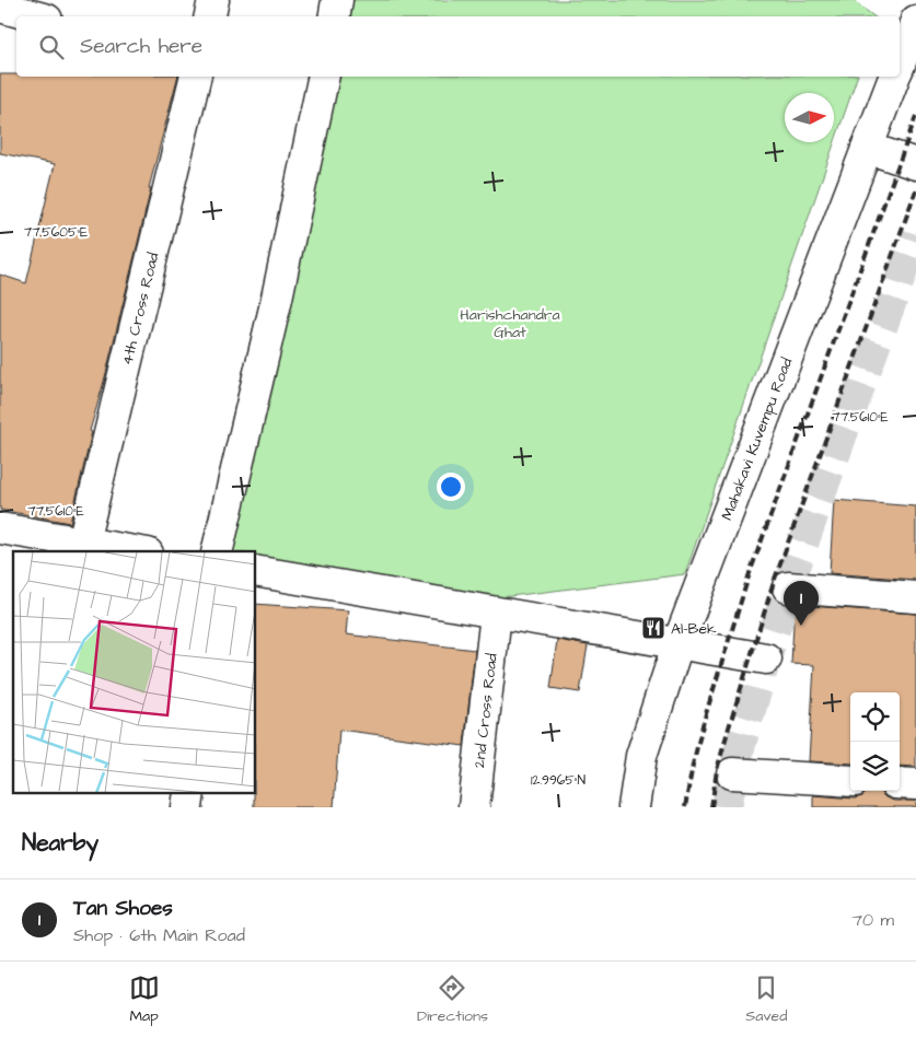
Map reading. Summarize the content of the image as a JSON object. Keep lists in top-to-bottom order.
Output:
{
  "streets": {
    "street": ["4th Cross Road", "Mahakavi Kuvempu Road", "2nd Cross Road"]
  },
  "parks": ["Harishchandra Ghat"],
  "places": {
    "restaurant": ["Al-Bek"]
  },
  "north": "right",
  "page": {
    "search": "Search here",
    "pins": "1",
    "heading": "Nearby",
    "list": [
      {
        "mark": "1",
        "name": "Tan Shoes",
        "note": "Shop · 6th Main Road",
        "value": "70 m"
      }
    ],
    "nav": ["Map", "Directions", "Saved"]
  },
  "coordinates": ["77.5605°E", "77.5610°E", "12.9965°N"]
}
